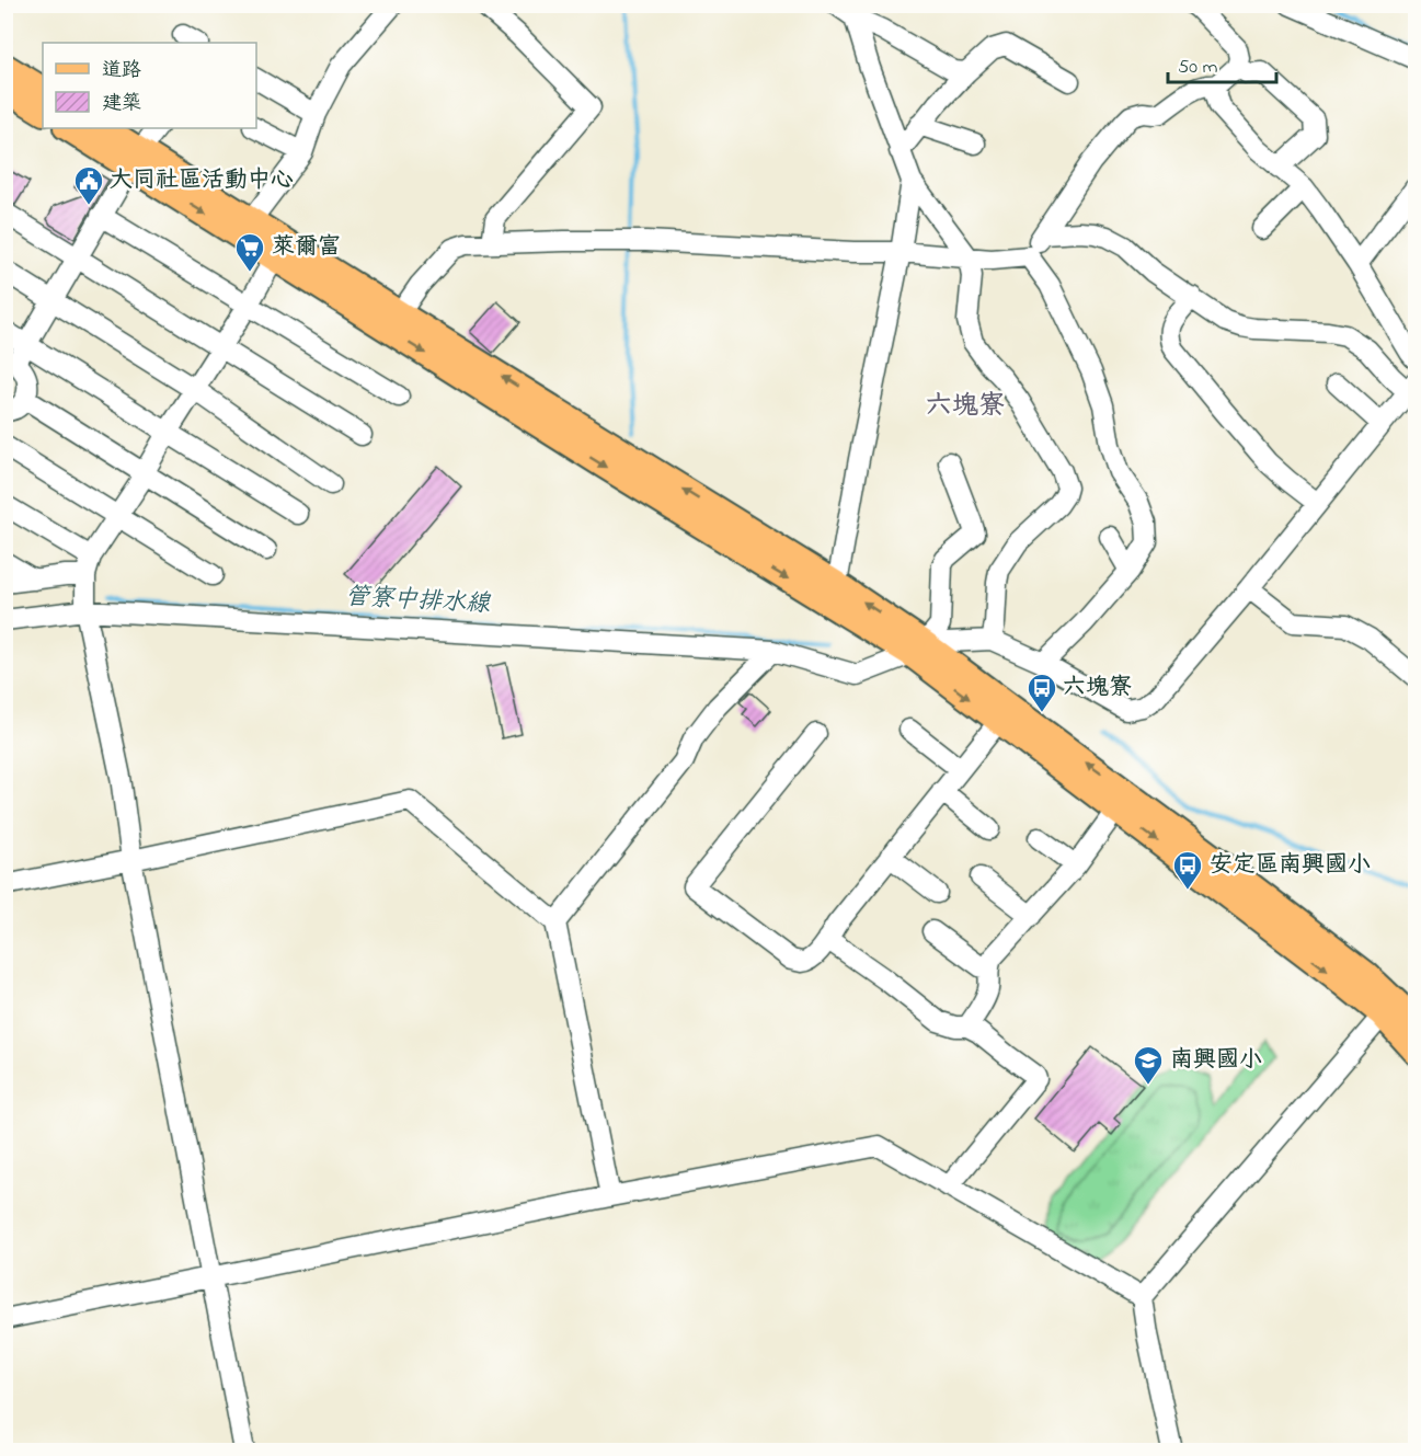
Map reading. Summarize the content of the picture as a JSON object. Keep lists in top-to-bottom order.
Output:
{
  "districts": ["六塊寮"],
  "water": ["管寮中排水線"],
  "places": {
    "public building": ["大同社區活動中心"],
    "supermarket": ["萊爾富"],
    "bus stop": ["六塊寮", "安定區南興國小"],
    "school or university": ["南興國小"]
  },
  "legend": ["道路", "建築"],
  "scale_bar": "50 m"
}
